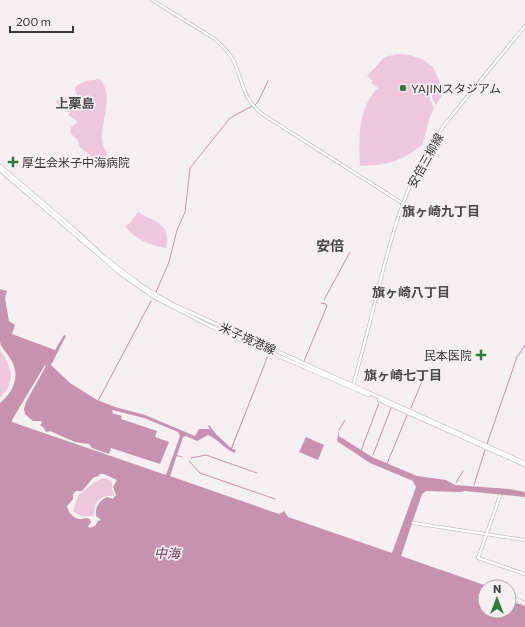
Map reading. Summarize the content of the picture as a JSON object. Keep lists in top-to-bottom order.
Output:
{
  "streets": {
    "main road": ["米子境港線"],
    "street": ["安倍三柳線"]
  },
  "crossings": [
    ["安倍三柳線", "米子境港線"]
  ],
  "districts": [
    "上栗島",
    "旗ヶ崎九丁目",
    "安倍",
    "旗ヶ崎八丁目",
    "旗ヶ崎七丁目"
  ],
  "water": ["中海"],
  "places": {
    "other": ["YAJINスタジアム"],
    "health": ["厚生会米子中海病院", "民本医院"]
  },
  "scale_bar": "200 m",
  "north": "top"
}
